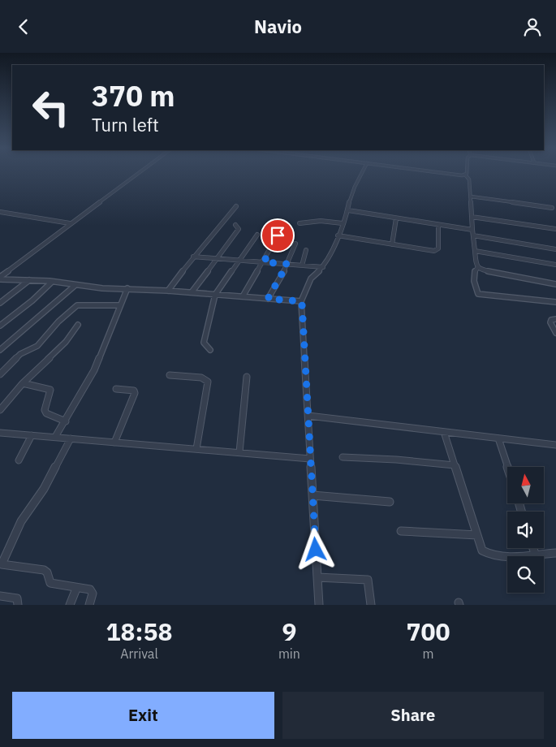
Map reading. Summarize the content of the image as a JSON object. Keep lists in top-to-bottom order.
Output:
{
  "north": "top",
  "page": {
    "header": "Navio",
    "turn": ["370 m", "Turn left"],
    "eta": [
      "18:58",
      "Arrival",
      "9",
      "min",
      "700",
      "m"
    ],
    "buttons": ["Exit", "Share"]
  }
}
